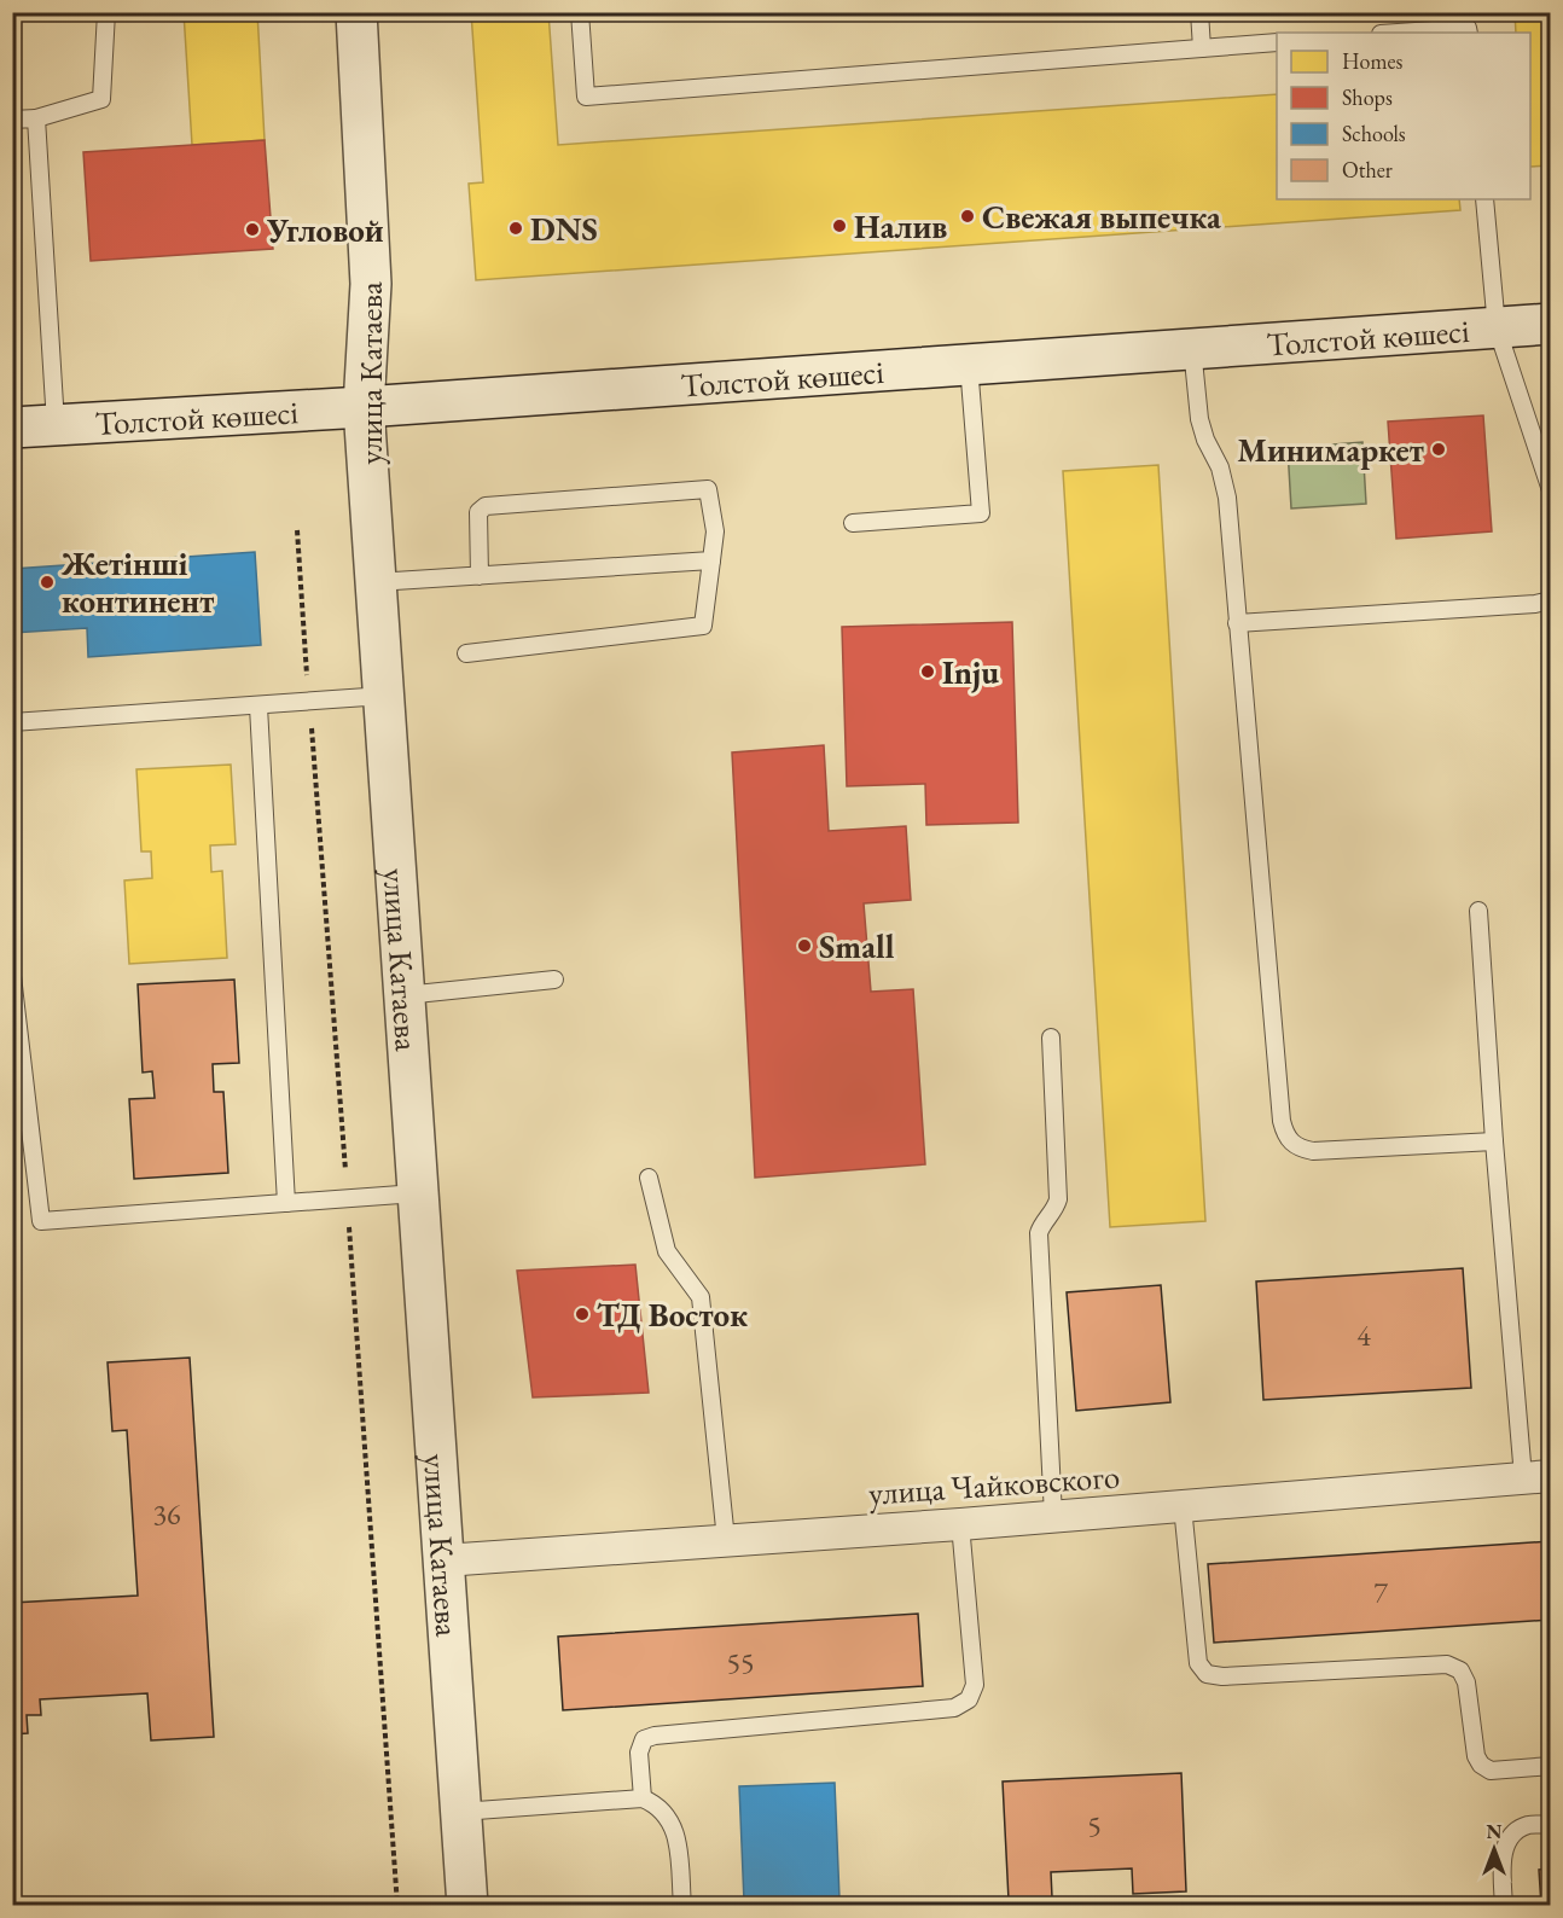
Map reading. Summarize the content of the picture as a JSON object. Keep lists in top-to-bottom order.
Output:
{
  "streets": {
    "street": ["Толстой көшесі", "улица Катаева", "улица Чайковского"]
  },
  "crossings": [
    ["Толстой көшесі", "улица Катаева"],
    ["улица Катаева", "улица Чайковского"]
  ],
  "places": [
    "Свежая выпечка",
    "Налив",
    "DNS",
    "Угловой",
    "Минимаркет",
    "Жетінші континент",
    "Inju",
    "Small",
    "ТД Восток"
  ],
  "house_numbers": [
    "4",
    "36",
    "7",
    "55",
    "5"
  ],
  "legend": [
    "Homes",
    "Shops",
    "Schools",
    "Other"
  ],
  "north": "top"
}
